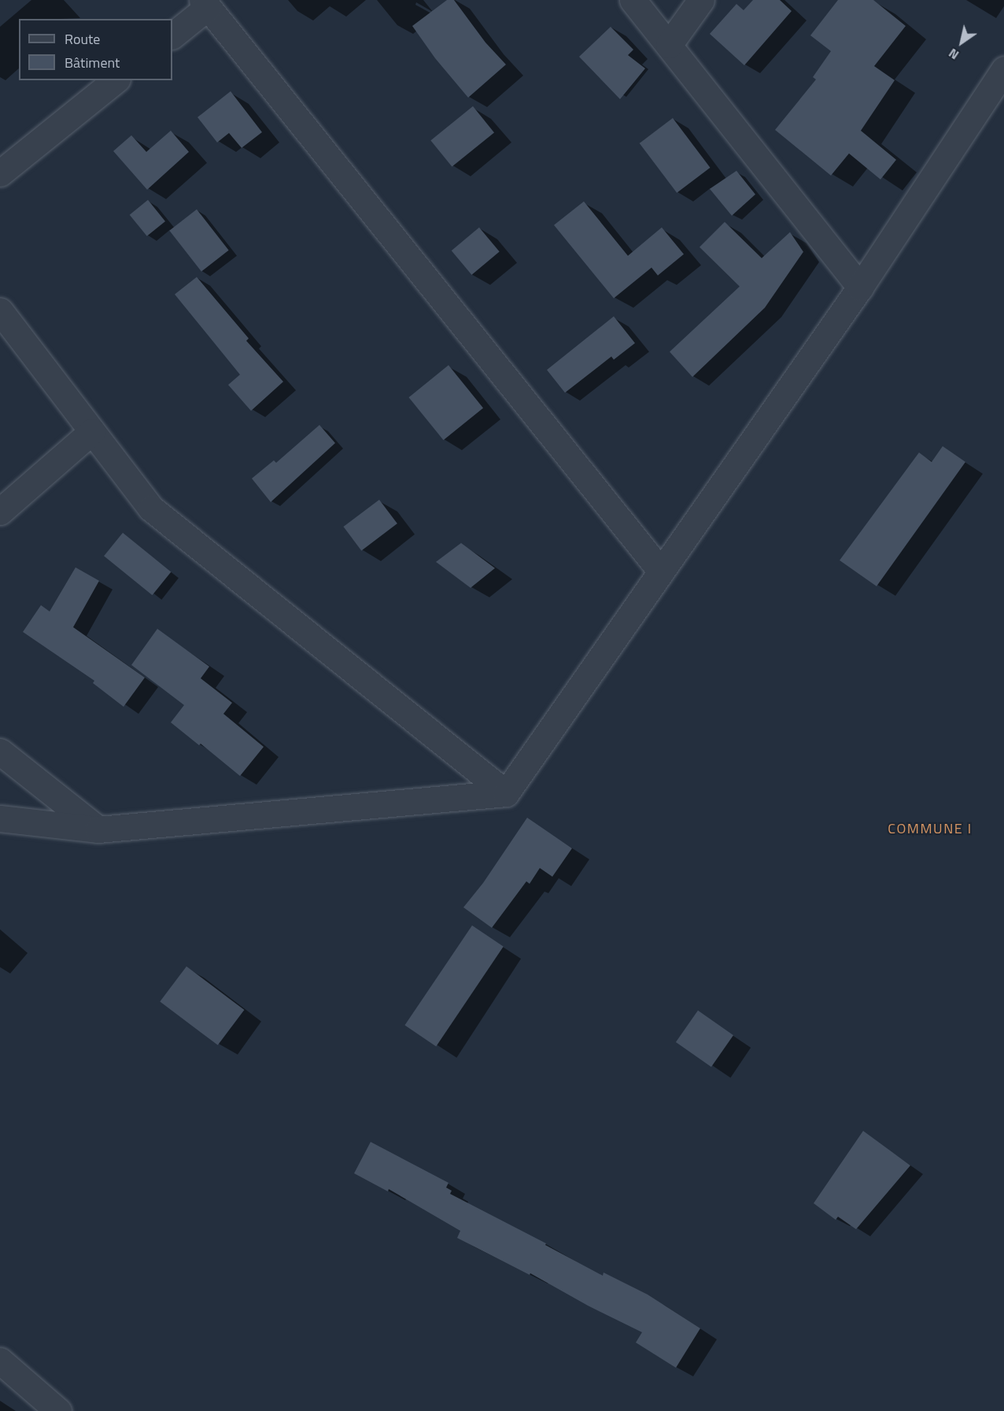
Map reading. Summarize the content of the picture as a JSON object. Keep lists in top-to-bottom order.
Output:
{
  "districts": ["COMMUNE I"],
  "legend": ["Route", "Bâtiment"],
  "north": "bottom left"
}
